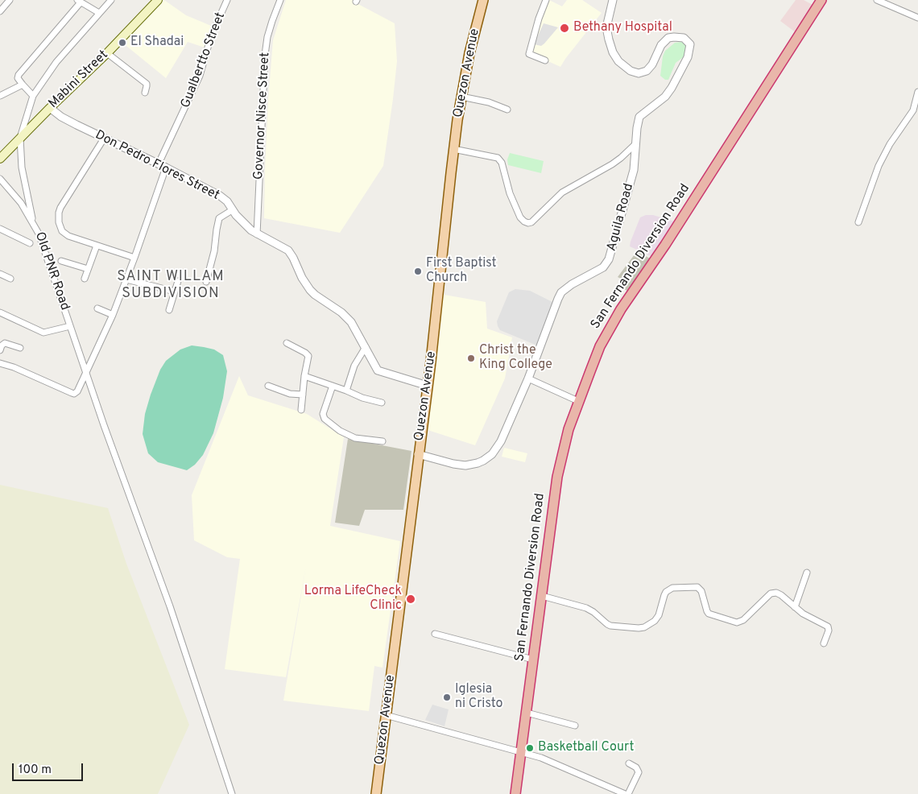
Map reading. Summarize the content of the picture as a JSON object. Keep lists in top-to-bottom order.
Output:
{
  "streets": {
    "highway": ["San Fernando Diversion Road"],
    "main road": ["Quezon Avenue", "Mabini Street"],
    "street": [
      "Gualbertto Street",
      "Governor Nisce Street",
      "Don Pedro Flores Street",
      "Aguila Road",
      "Old PNR Road"
    ]
  },
  "crossings": [
    ["Gualbertto Street", "Don Pedro Flores Street"],
    ["Quezon Avenue", "Don Pedro Flores Street"],
    ["Quezon Avenue", "Aguila Road"],
    ["Mabini Street", "Don Pedro Flores Street"],
    ["Governor Nisce Street", "Don Pedro Flores Street"]
  ],
  "districts": ["SAINT WILLAM SUBDIVISION"],
  "places": [
    "Bethany Hospital",
    "El Shadai",
    "First Baptist Church",
    "Christ the King College",
    "Lorma LifeCheck Clinic",
    "Iglesia ni Cristo",
    "Basketball Court"
  ],
  "scale_bar": "100 m"
}
